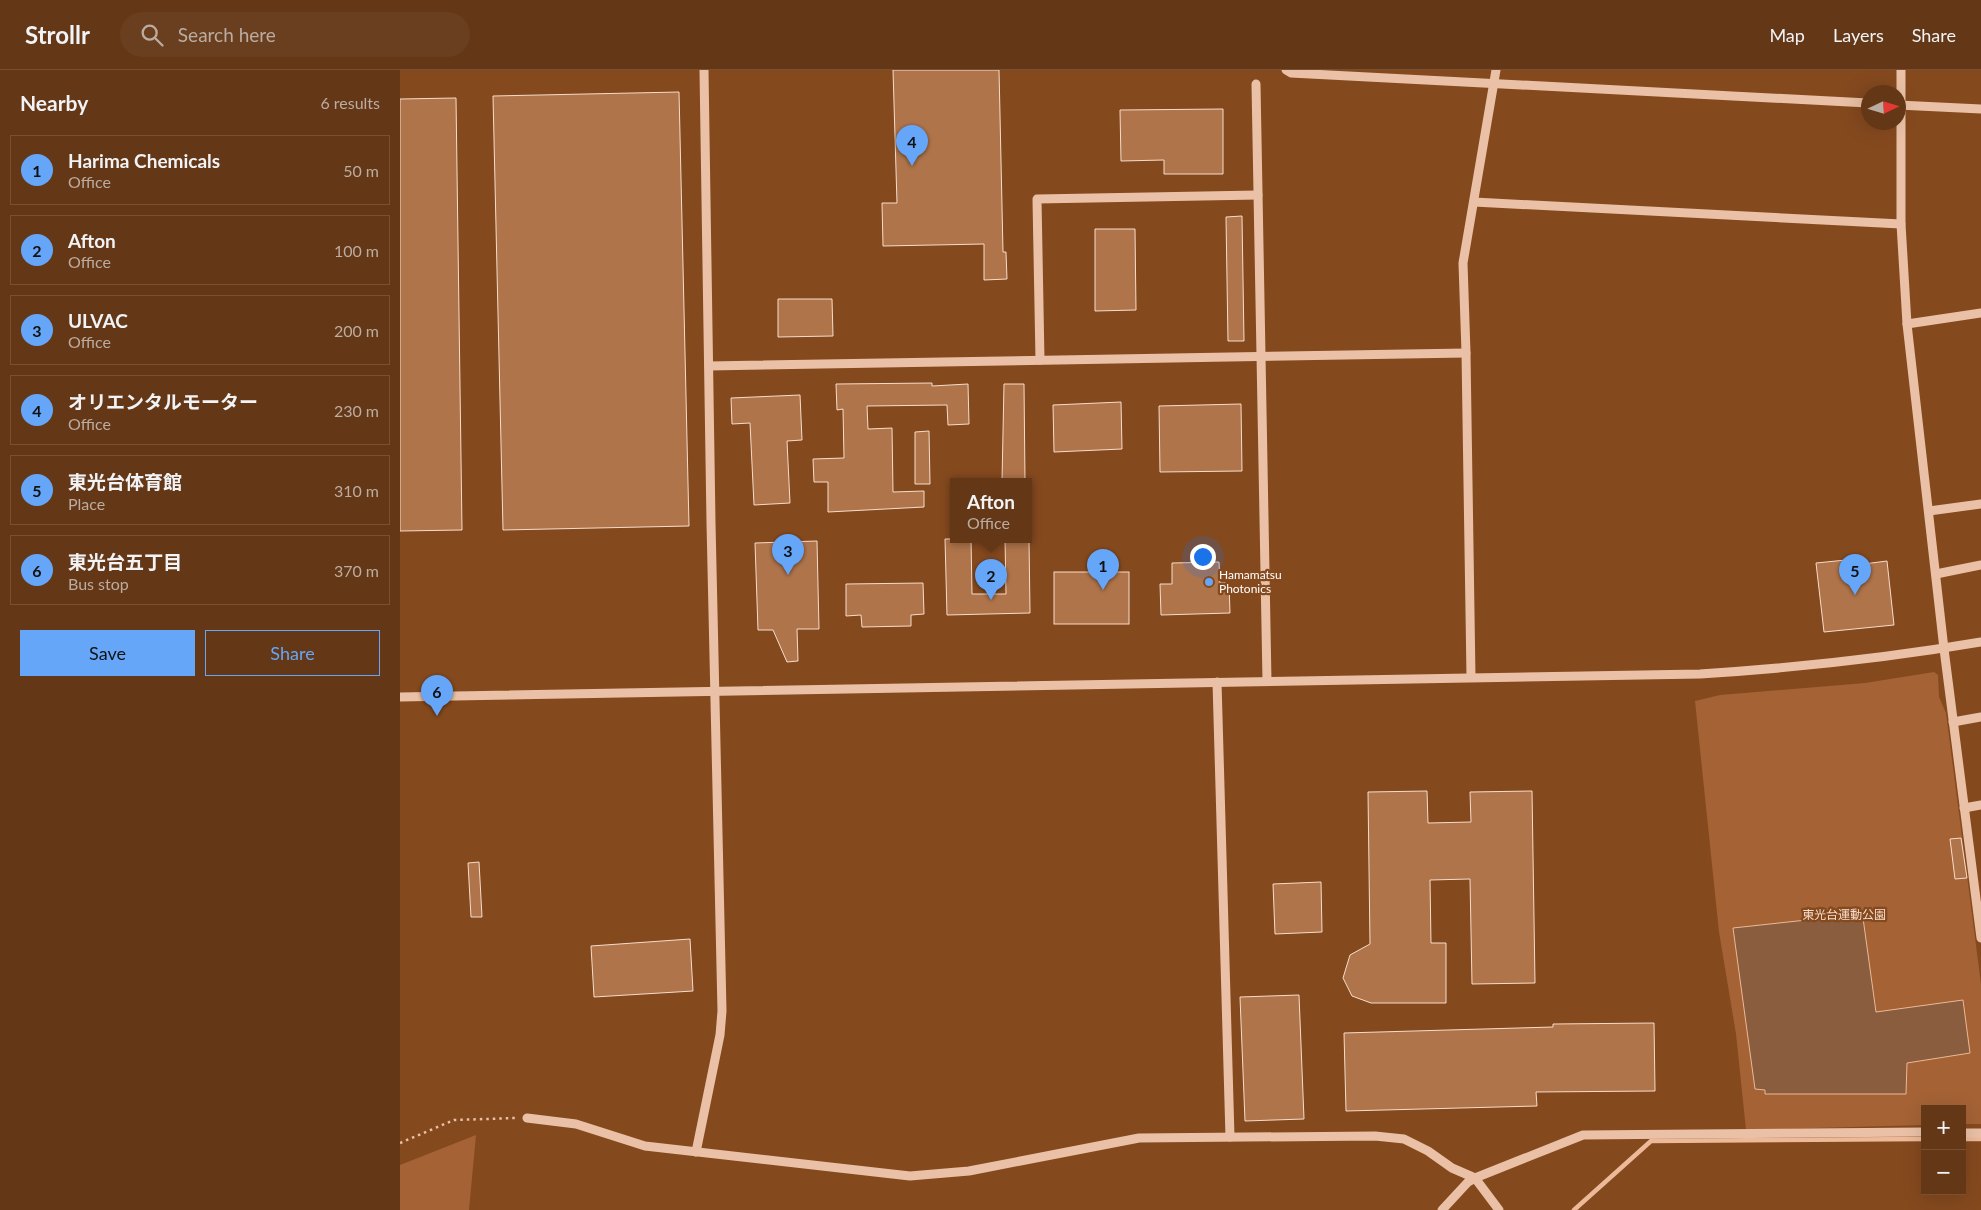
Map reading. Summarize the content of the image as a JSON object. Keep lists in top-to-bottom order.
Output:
{
  "parks": ["東光台運動公園"],
  "places": ["Hamamatsu Photonics"],
  "north": "right",
  "page": {
    "header": "Strollr",
    "search": "Search here",
    "nav": ["Map", "Layers", "Share"],
    "heading": ["Nearby", "6 results"],
    "pins": [
      "4",
      "3",
      "1",
      "5",
      "2",
      "6"
    ],
    "list": [
      {
        "mark": "1",
        "name": "Harima Chemicals",
        "note": "Office",
        "value": "50 m"
      },
      {
        "mark": "2",
        "name": "Afton",
        "note": "Office",
        "value": "100 m"
      },
      {
        "mark": "3",
        "name": "ULVAC",
        "note": "Office",
        "value": "200 m"
      },
      {
        "mark": "4",
        "name": "オリエンタルモーター",
        "note": "Office",
        "value": "230 m"
      },
      {
        "mark": "5",
        "name": "東光台体育館",
        "note": "Place",
        "value": "310 m"
      },
      {
        "mark": "6",
        "name": "東光台五丁目",
        "note": "Bus stop",
        "value": "370 m"
      }
    ],
    "popup": ["Afton", "Office"],
    "buttons": ["Save", "Share"],
    "map_buttons": ["+", "−"]
  }
}
